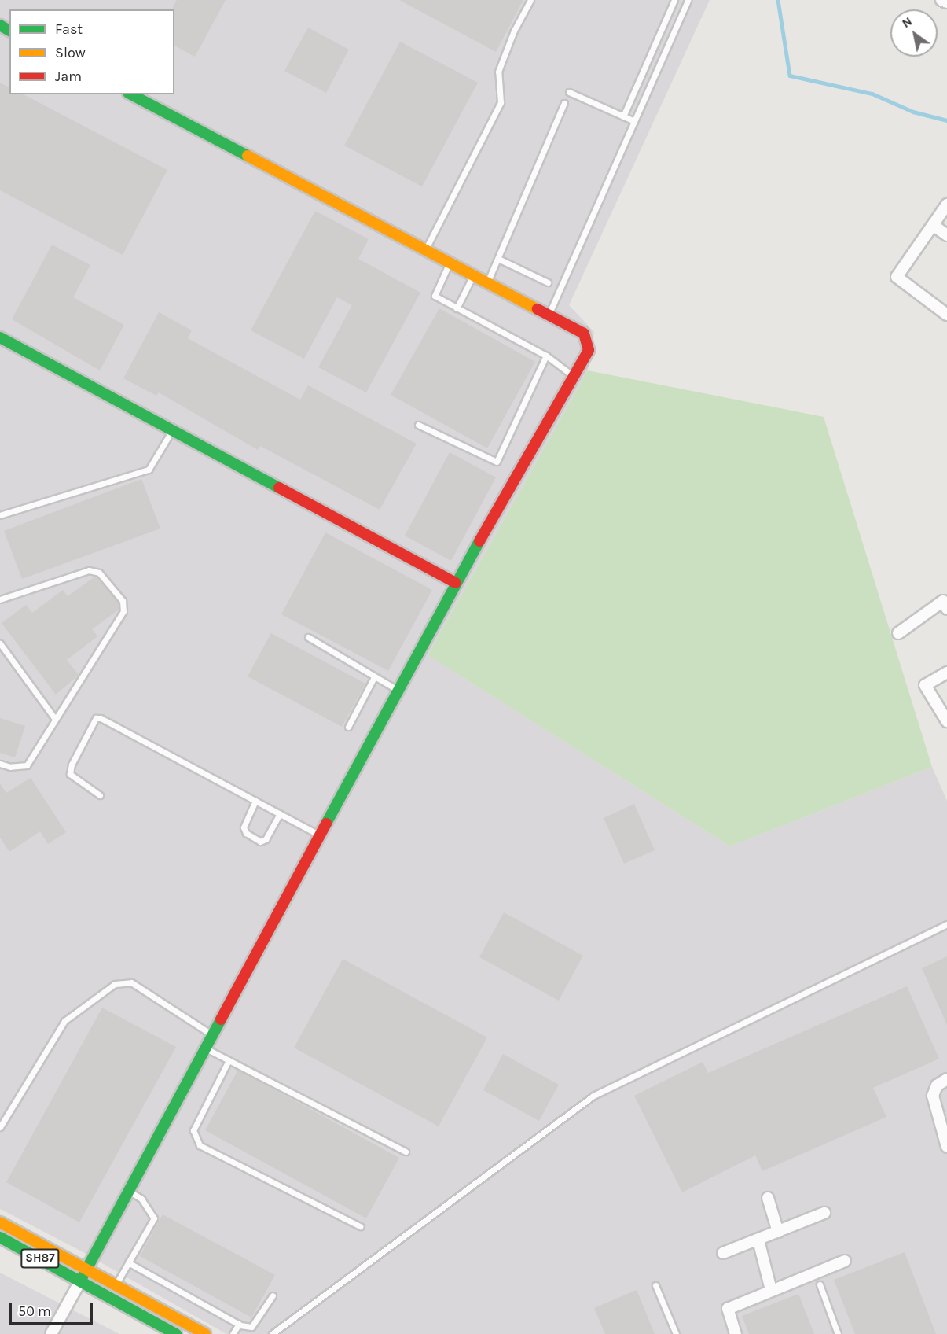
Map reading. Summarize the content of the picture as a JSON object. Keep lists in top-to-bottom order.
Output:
{
  "streets": {
    "street": ["SH87"]
  },
  "legend": ["Fast", "Slow", "Jam"],
  "scale_bar": "50 m",
  "north": "top left"
}
